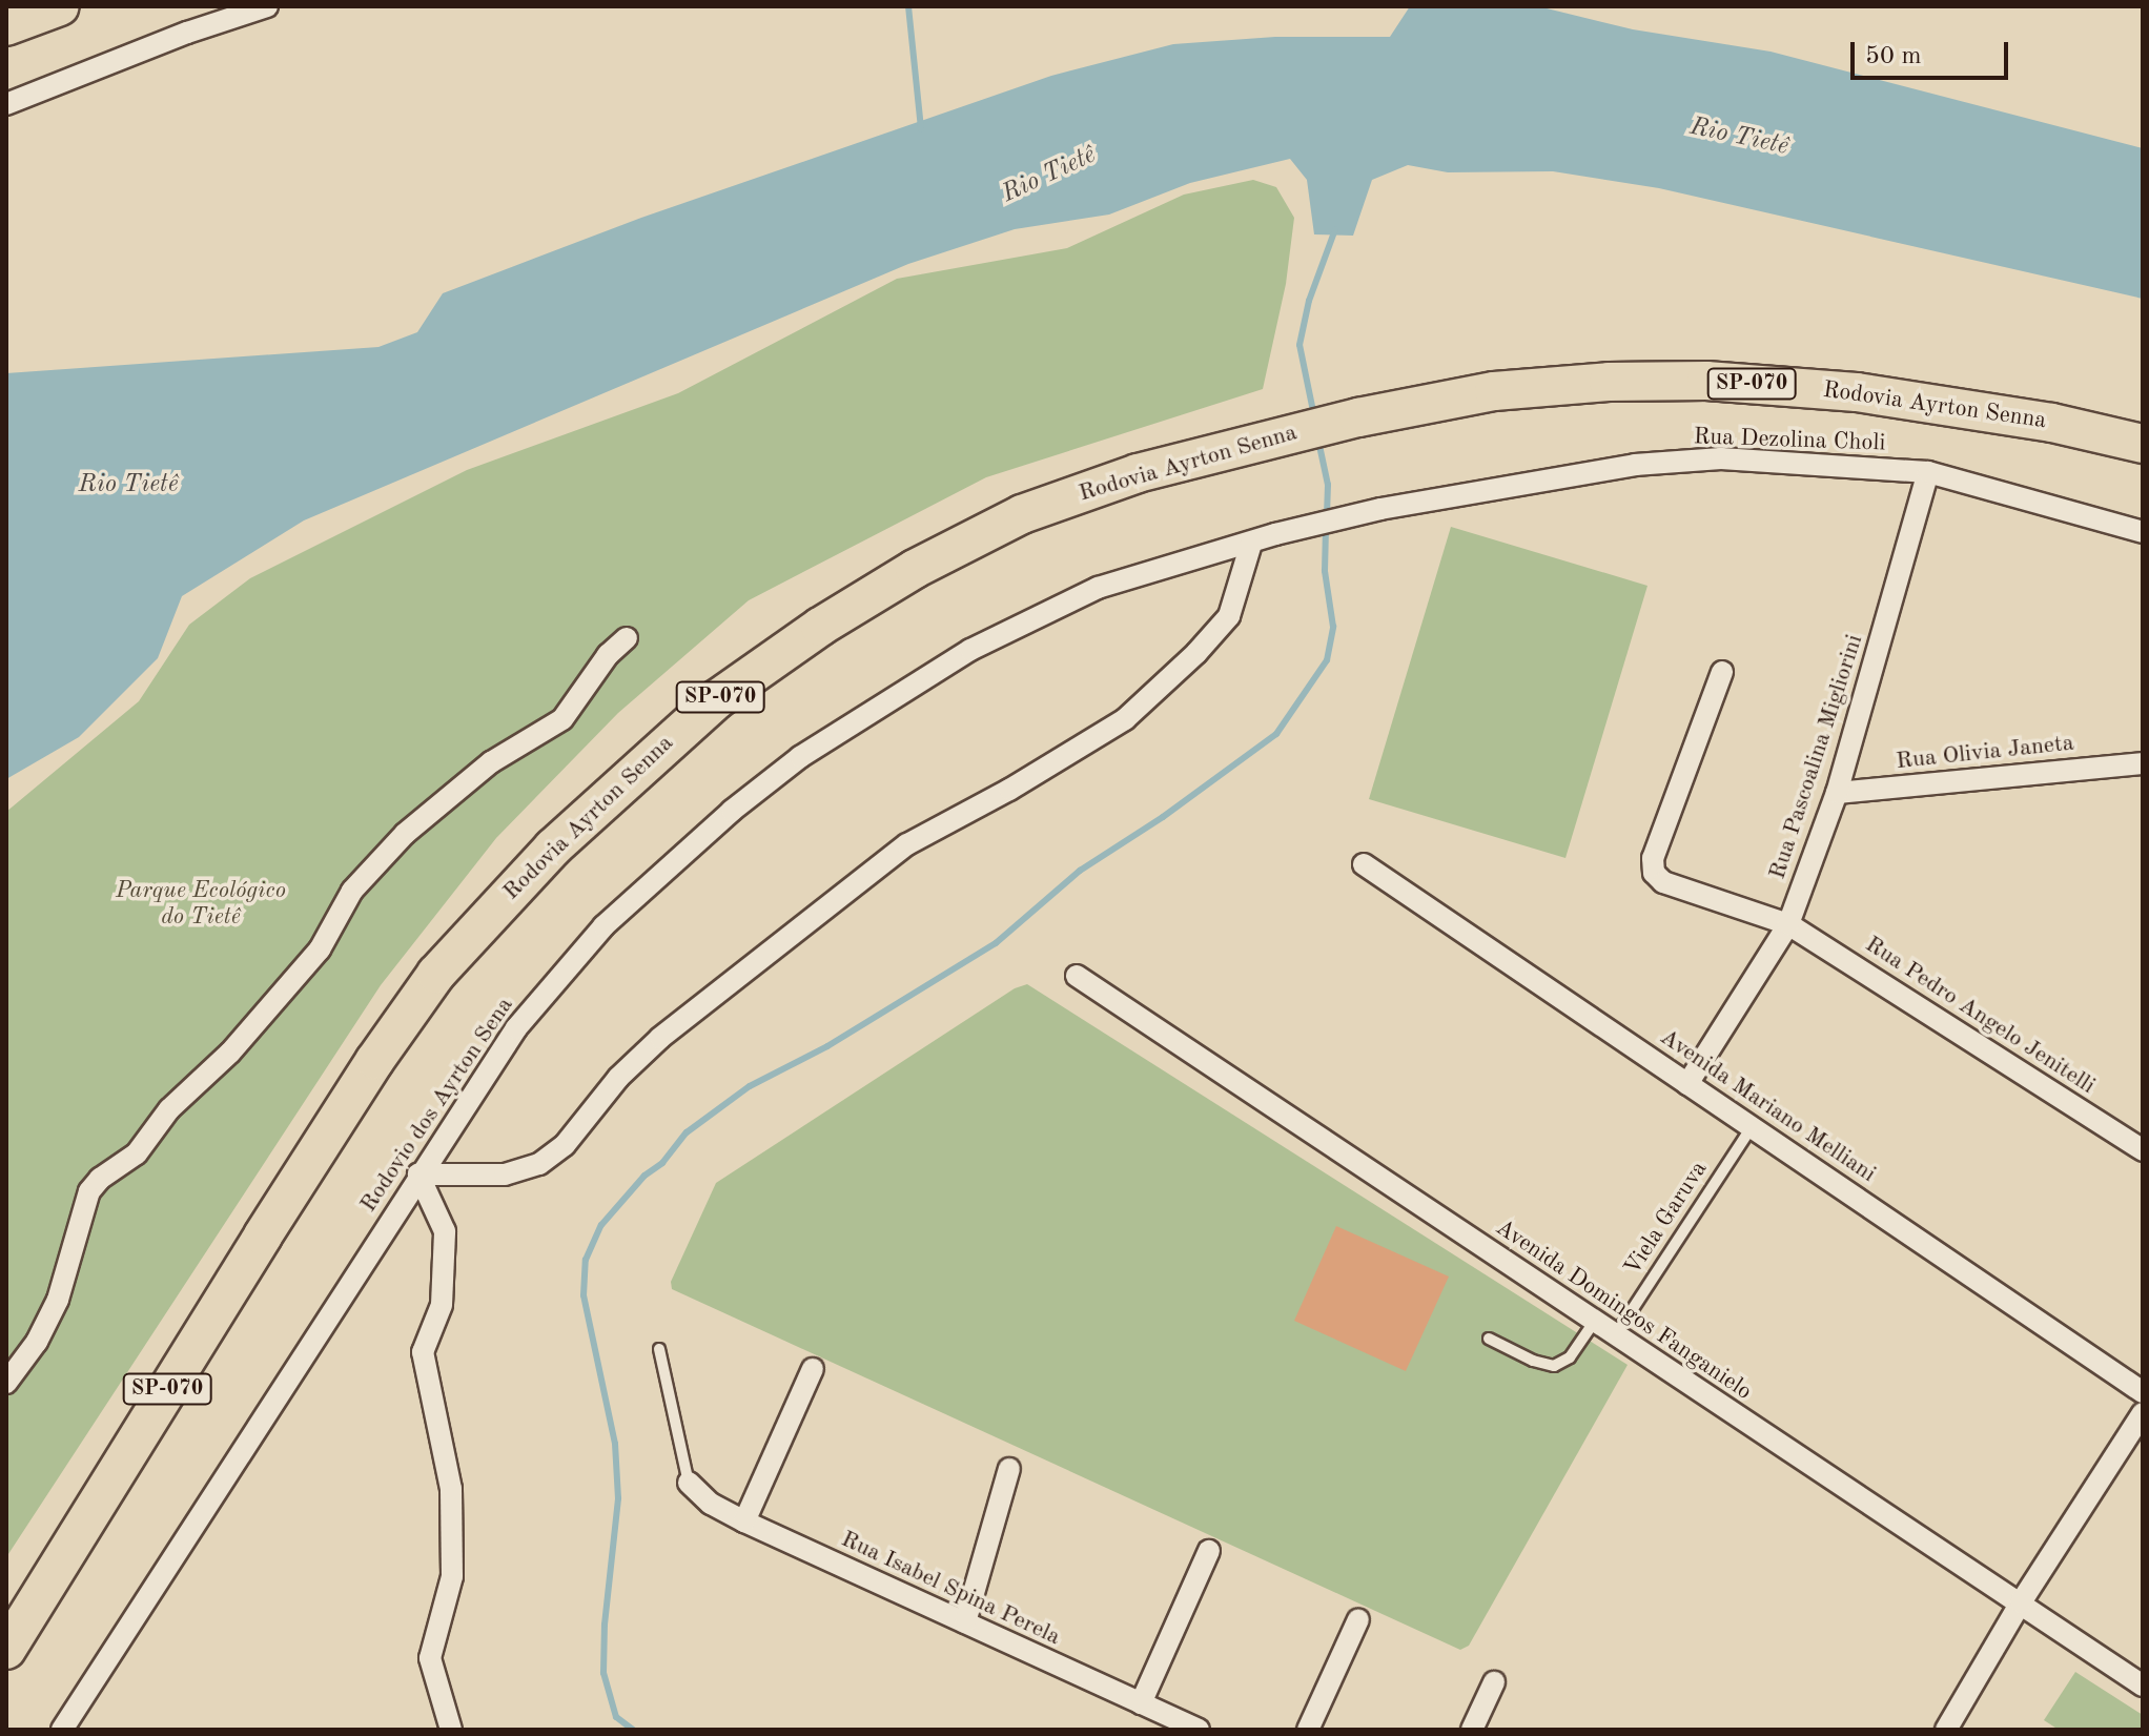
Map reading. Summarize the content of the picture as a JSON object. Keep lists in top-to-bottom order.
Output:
{
  "streets": {
    "highway": ["SP-070", "Rodovia Ayrton Senna"],
    "street": [
      "Rua Dezolina Choli",
      "Rua Olivia Janeta",
      "Rua Pascoalina Migliorini",
      "Rua Pedro Angelo Jenitelli",
      "Rodovio dos Ayrton Sena",
      "Avenida Mariano Melliani",
      "Avenida Domingos Fanganielo",
      "Rua Isabel Spina Perela"
    ],
    "lane": ["Viela Garuva"]
  },
  "crossings": [
    ["Rua Dezolina Choli", "Rua Pascoalina Migliorini"],
    ["Rua Dezolina Choli", "Rodovio dos Ayrton Sena"],
    ["Rua Olivia Janeta", "Rua Pascoalina Migliorini"],
    ["Rua Pascoalina Migliorini", "Rua Pedro Angelo Jenitelli"],
    ["Rua Pascoalina Migliorini", "Avenida Mariano Melliani"],
    ["Avenida Mariano Melliani", "Viela Garuva"],
    ["Viela Garuva", "Avenida Domingos Fanganielo"]
  ],
  "water": ["Rio Tietê"],
  "parks": ["Parque Ecológico do Tietê"],
  "scale_bar": "50 m"
}
